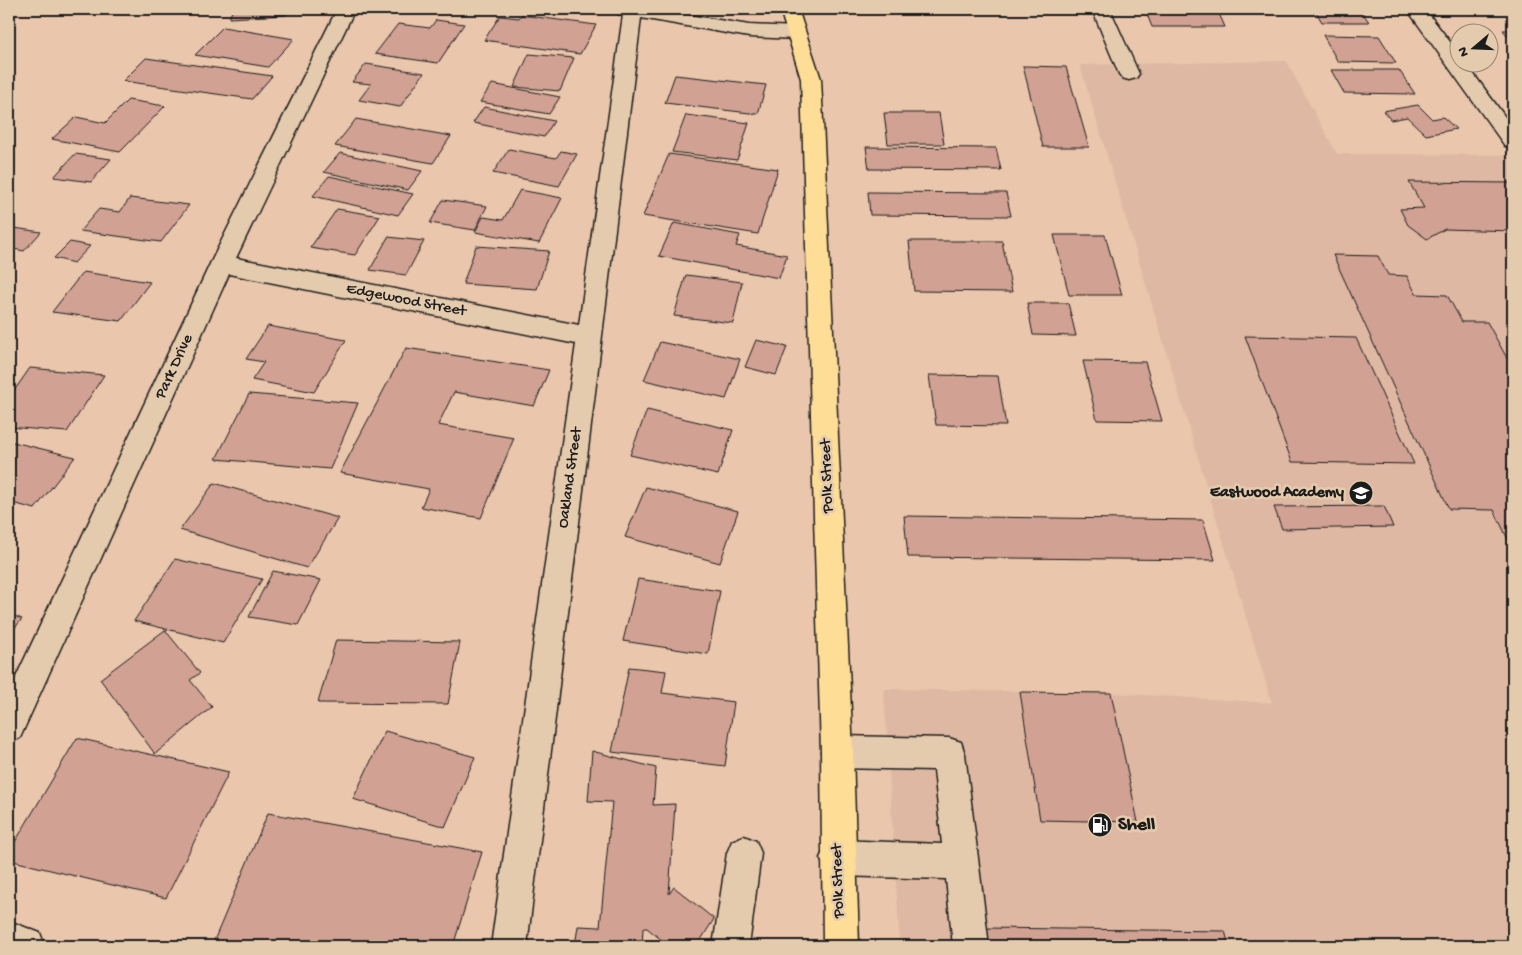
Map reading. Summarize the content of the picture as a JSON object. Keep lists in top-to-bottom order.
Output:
{
  "streets": {
    "main road": ["Polk Street"],
    "street": ["Edgewood Street", "Park Drive", "Oakland Street"]
  },
  "crossings": [
    ["Edgewood Street", "Park Drive"],
    ["Edgewood Street", "Oakland Street"]
  ],
  "places": {
    "school or university": ["Eastwood Academy"],
    "fuel station": ["Shell"]
  },
  "north": "left"
}
